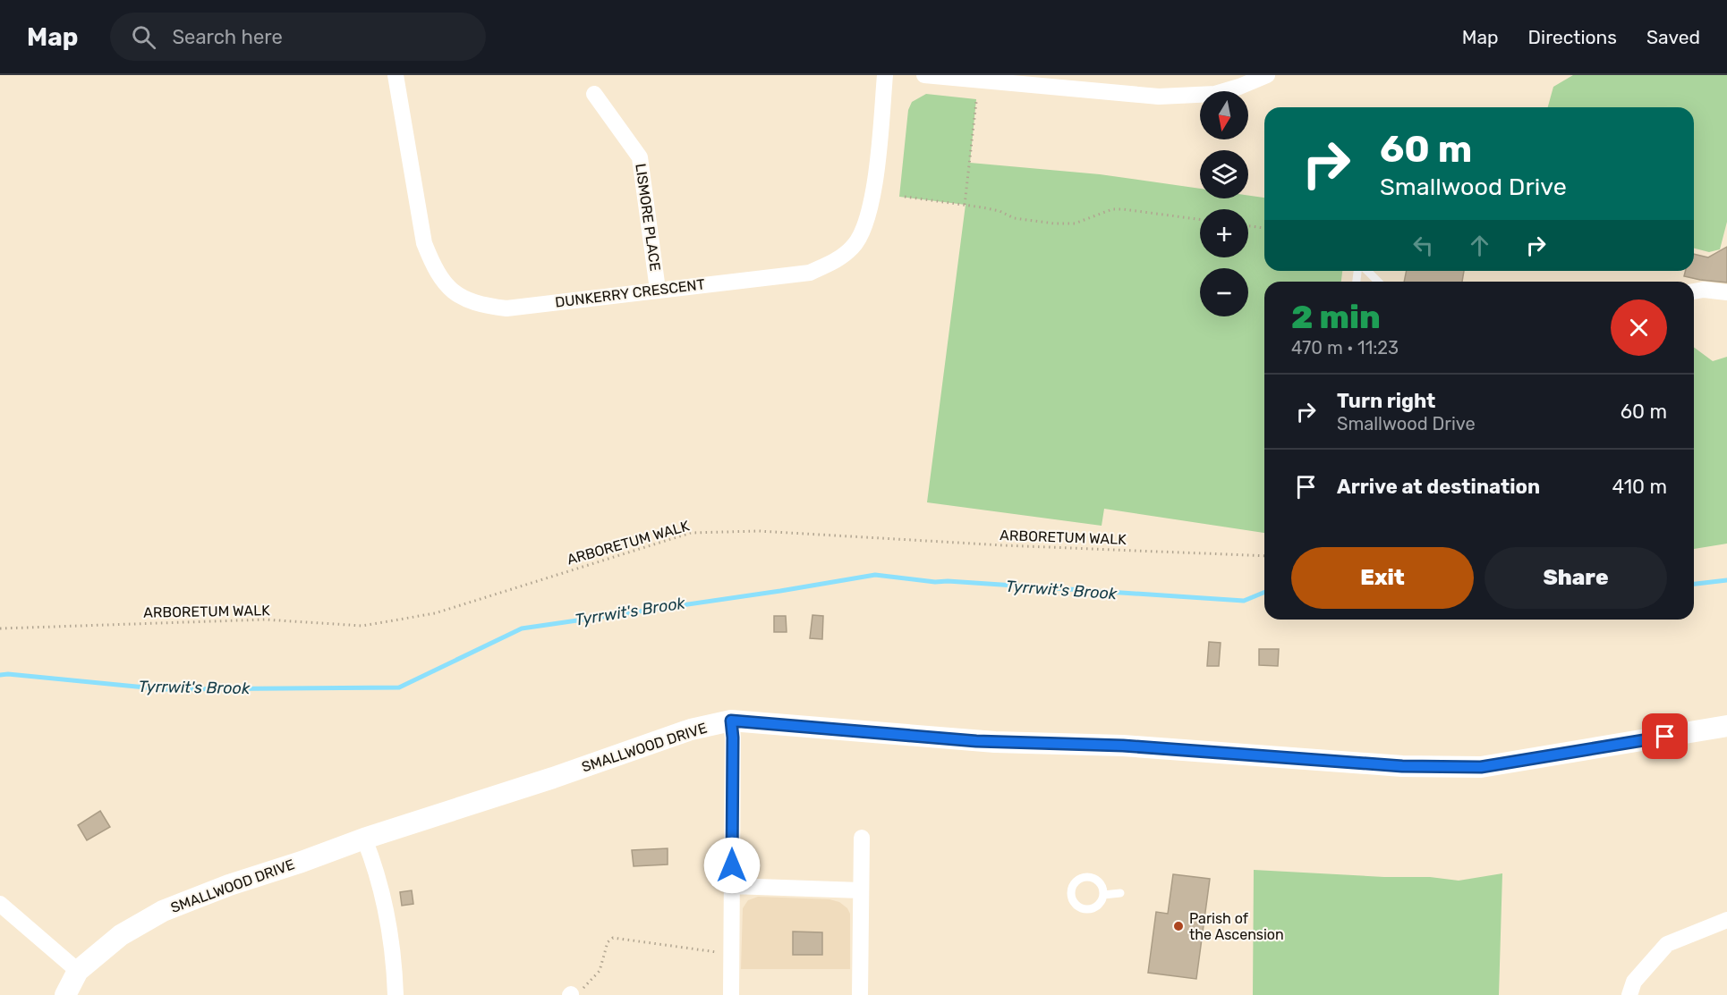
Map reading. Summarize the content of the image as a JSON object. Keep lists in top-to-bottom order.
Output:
{
  "streets": {
    "street": ["LISMORE PLACE", "DUNKERRY CRESCENT", "SMALLWOOD DRIVE"],
    "path": ["ARBORETUM WALK"]
  },
  "crossings": [
    ["LISMORE PLACE", "DUNKERRY CRESCENT"]
  ],
  "water": ["Tyrrwit's Brook"],
  "places": ["Parish of the Ascension"],
  "north": "bottom",
  "page": {
    "header": "Map",
    "search": "Search here",
    "nav": ["Map", "Directions", "Saved"],
    "map_buttons": ["+", "−"],
    "turn": ["60 m", "Smallwood Drive"],
    "heading": ["2 min", "470 m · 11:23"],
    "list": [
      {
        "name": "Turn right",
        "note": "Smallwood Drive",
        "value": "60 m"
      },
      {
        "name": "Arrive at destination",
        "value": "410 m"
      }
    ],
    "buttons": ["Exit", "Share"]
  }
}
